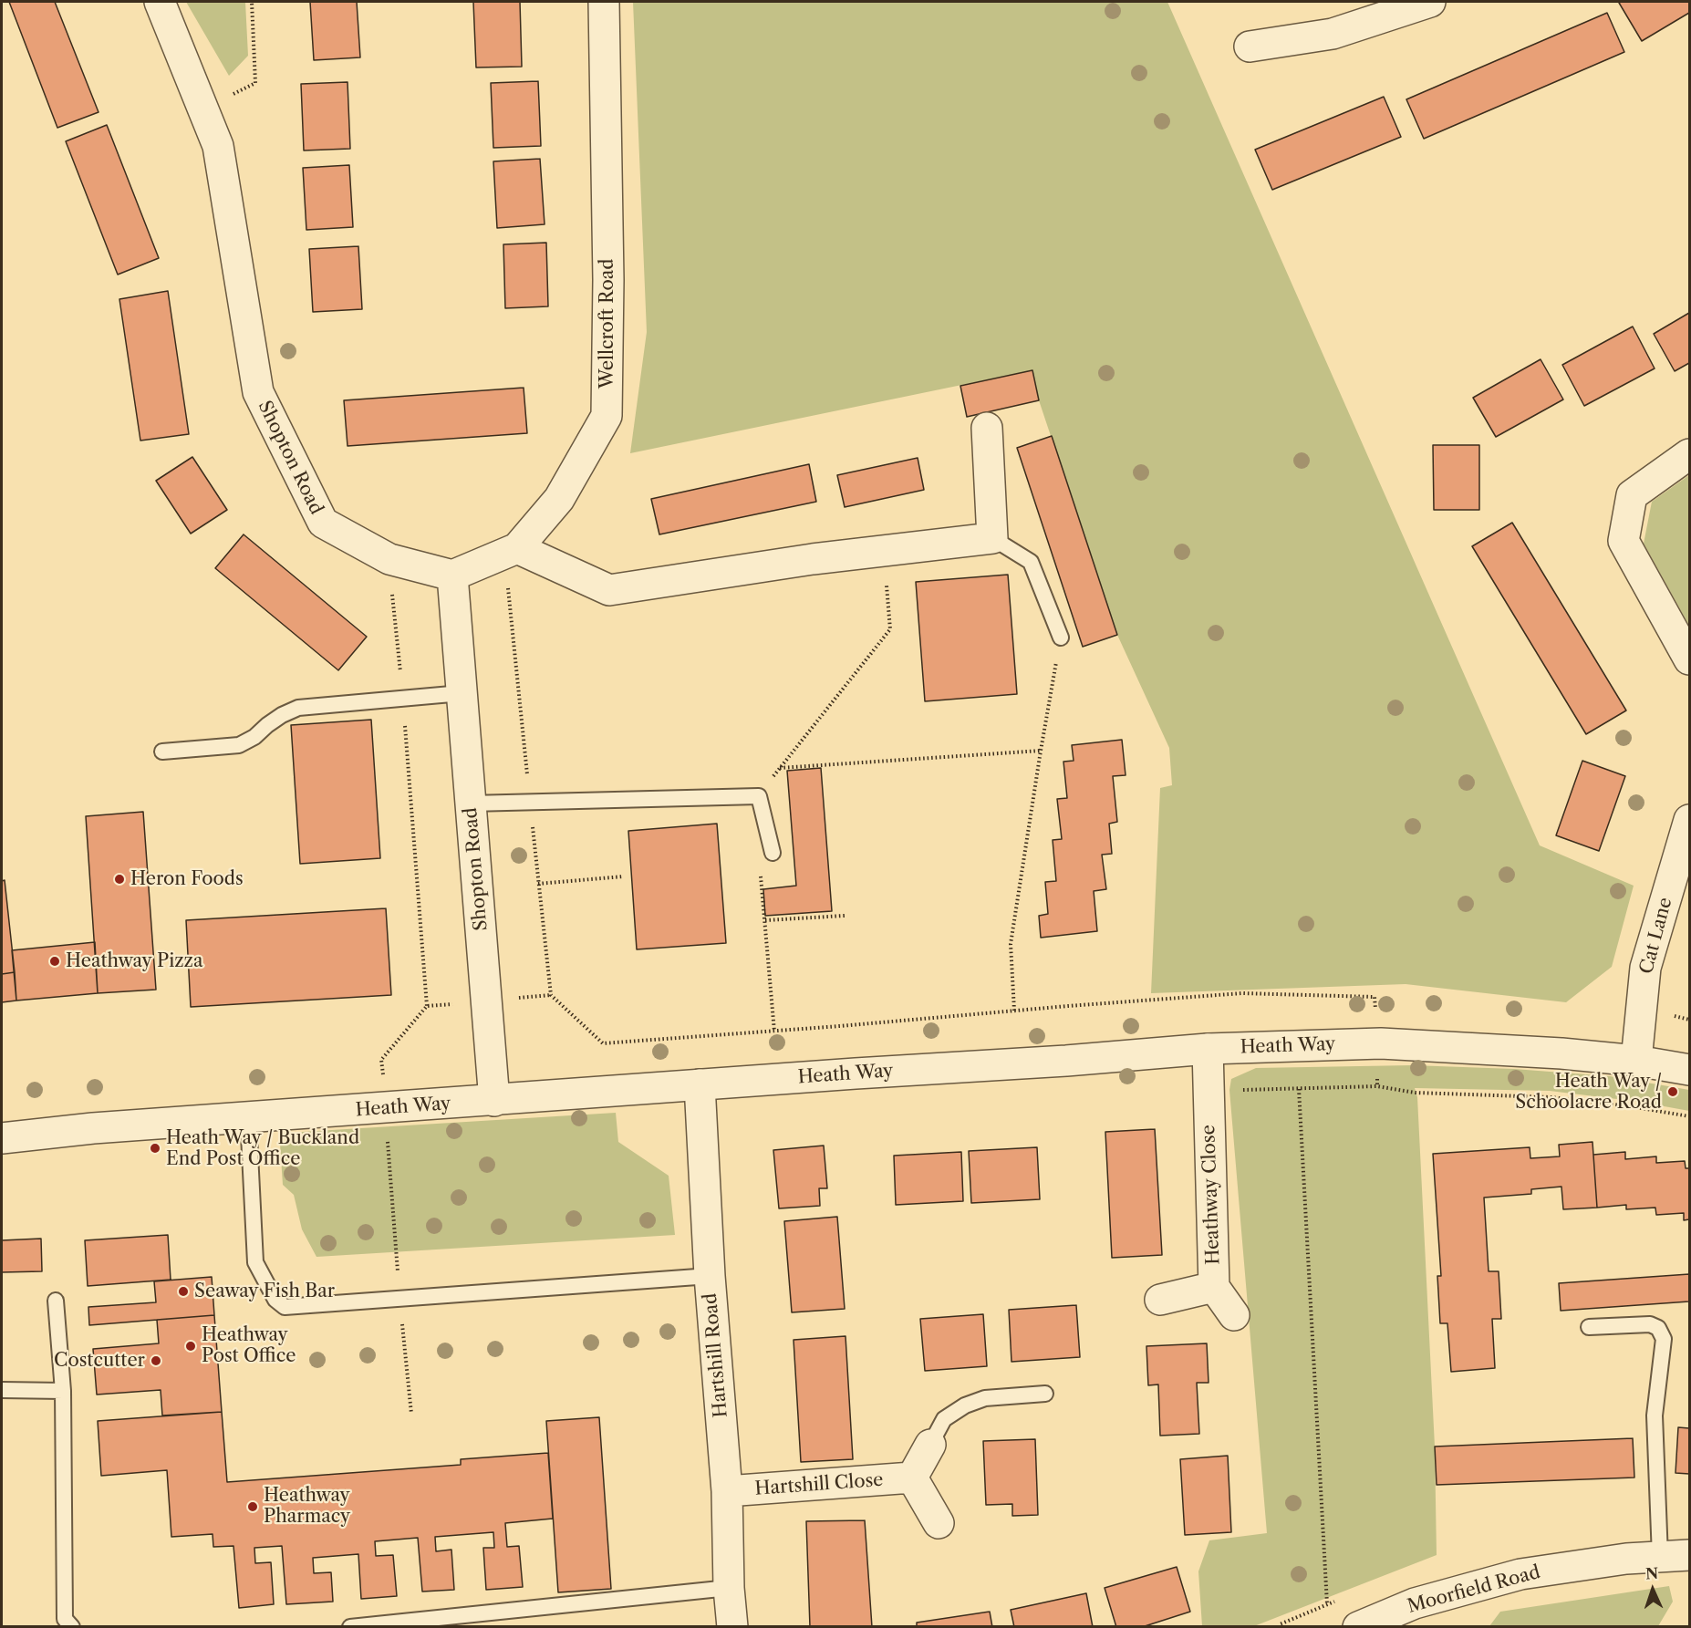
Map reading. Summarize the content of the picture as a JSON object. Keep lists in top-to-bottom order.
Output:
{
  "streets": {
    "street": [
      "Wellcroft Road",
      "Shopton Road",
      "Cat Lane",
      "Heath Way",
      "Heathway Close",
      "Hartshill Road",
      "Hartshill Close",
      "Moorfield Road"
    ]
  },
  "crossings": [
    ["Wellcroft Road", "Shopton Road"],
    ["Shopton Road", "Heath Way"],
    ["Cat Lane", "Heath Way"],
    ["Heath Way", "Heathway Close"],
    ["Heath Way", "Hartshill Road"],
    ["Hartshill Road", "Hartshill Close"]
  ],
  "places": [
    "Heron Foods",
    "Heathway Pizza",
    "Heath Way / Schoolacre Road",
    "Heath Way / Buckland End Post Office",
    "Seaway Fish Bar",
    "Heathway Post Office",
    "Costcutter",
    "Heathway Pharmacy"
  ],
  "north": "top"
}
